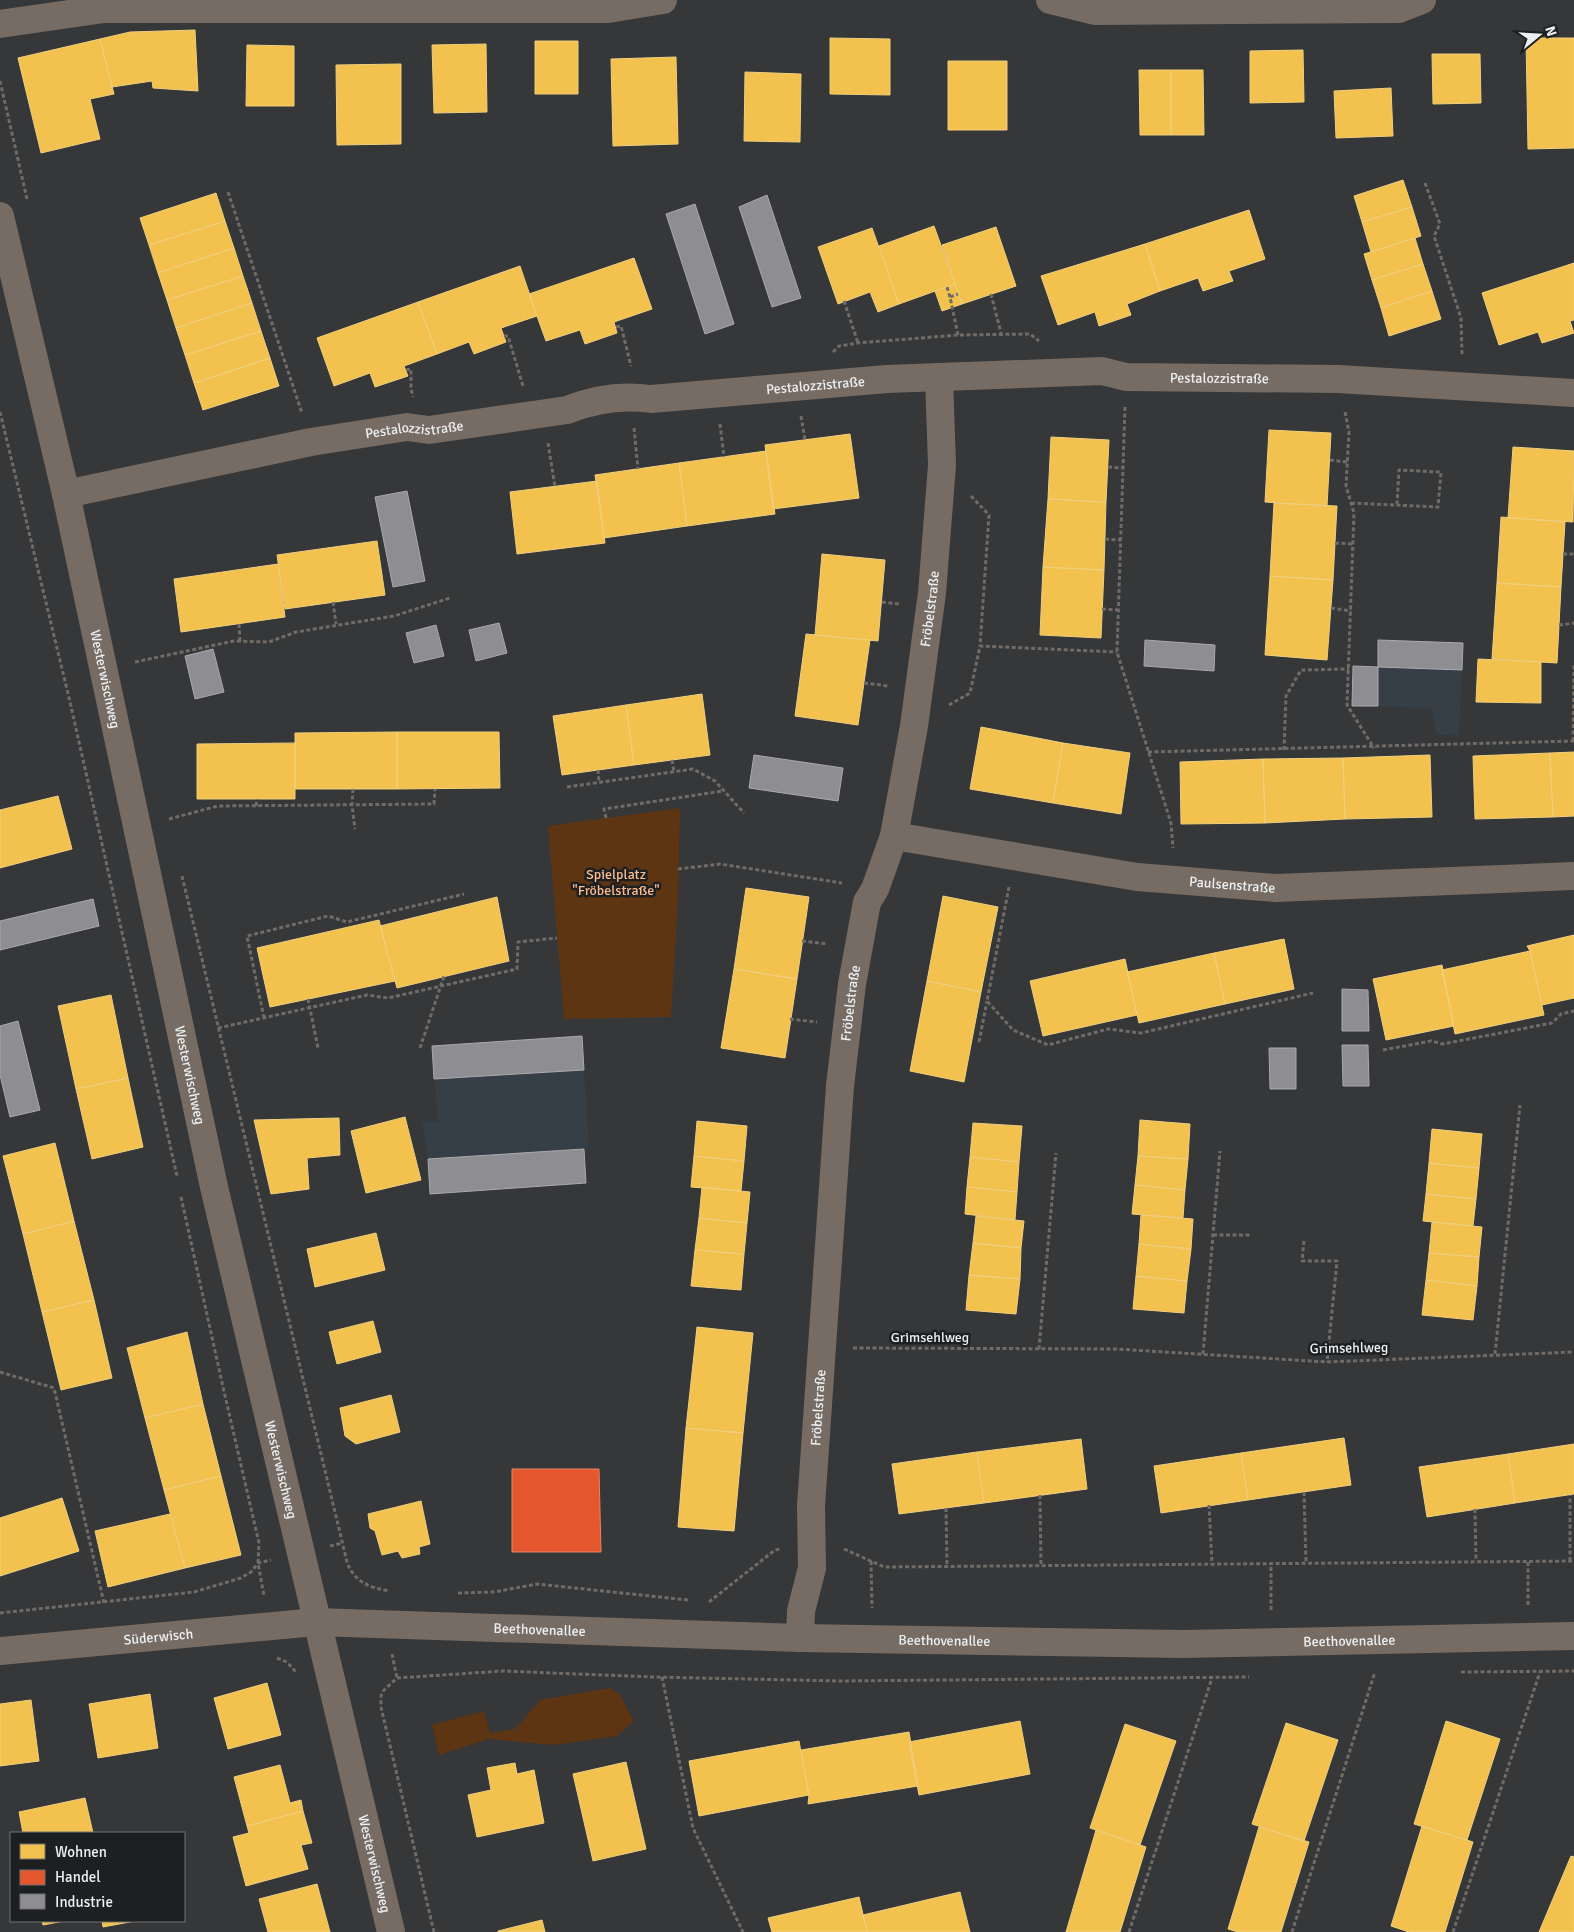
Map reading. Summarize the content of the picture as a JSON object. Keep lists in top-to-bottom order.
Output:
{
  "streets": {
    "street": [
      "Pestalozzistraße",
      "Fröbelstraße",
      "Westerwischweg",
      "Paulsenstraße",
      "Beethovenallee",
      "Süderwisch"
    ],
    "path": ["Grimsehlweg"]
  },
  "crossings": [
    ["Pestalozzistraße", "Fröbelstraße"],
    ["Pestalozzistraße", "Westerwischweg"],
    ["Fröbelstraße", "Paulsenstraße"],
    ["Fröbelstraße", "Grimsehlweg"],
    ["Fröbelstraße", "Beethovenallee"],
    ["Westerwischweg", "Beethovenallee"],
    ["Westerwischweg", "Süderwisch"],
    ["Beethovenallee", "Süderwisch"]
  ],
  "parks": ["Spielplatz \"Fröbelstraße\""],
  "legend": ["Wohnen", "Handel", "Industrie"],
  "north": "right"
}
